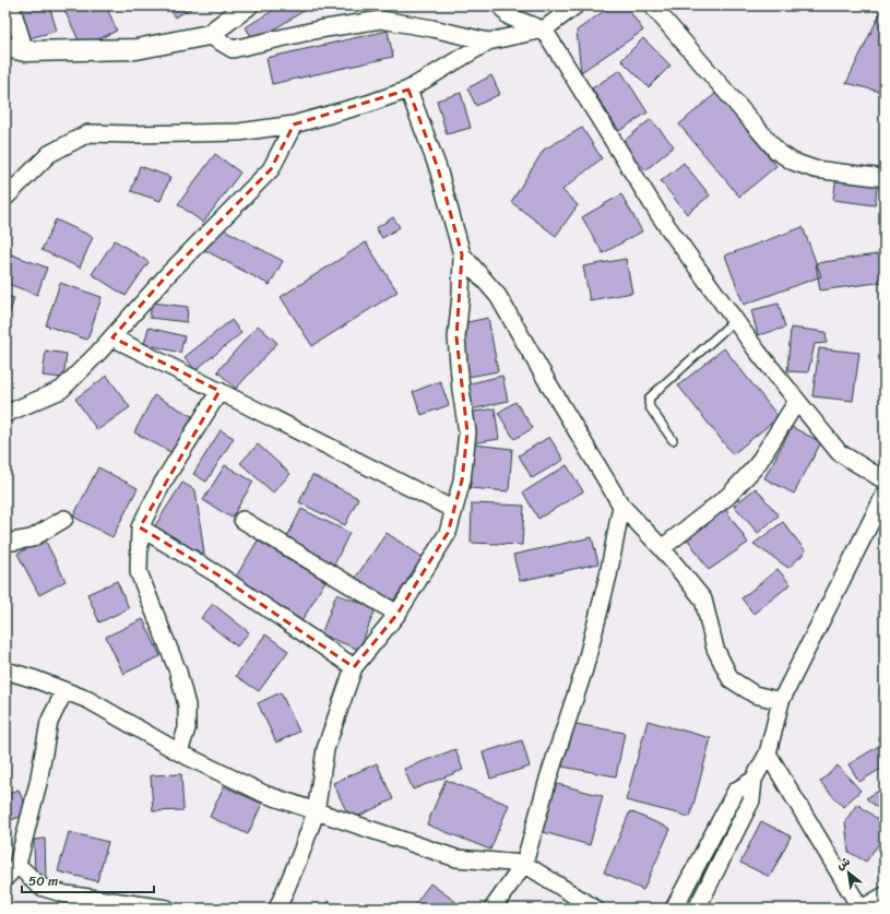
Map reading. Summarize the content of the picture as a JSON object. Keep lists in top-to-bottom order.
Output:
{
  "scale_bar": "50 m",
  "north": "top left"
}
